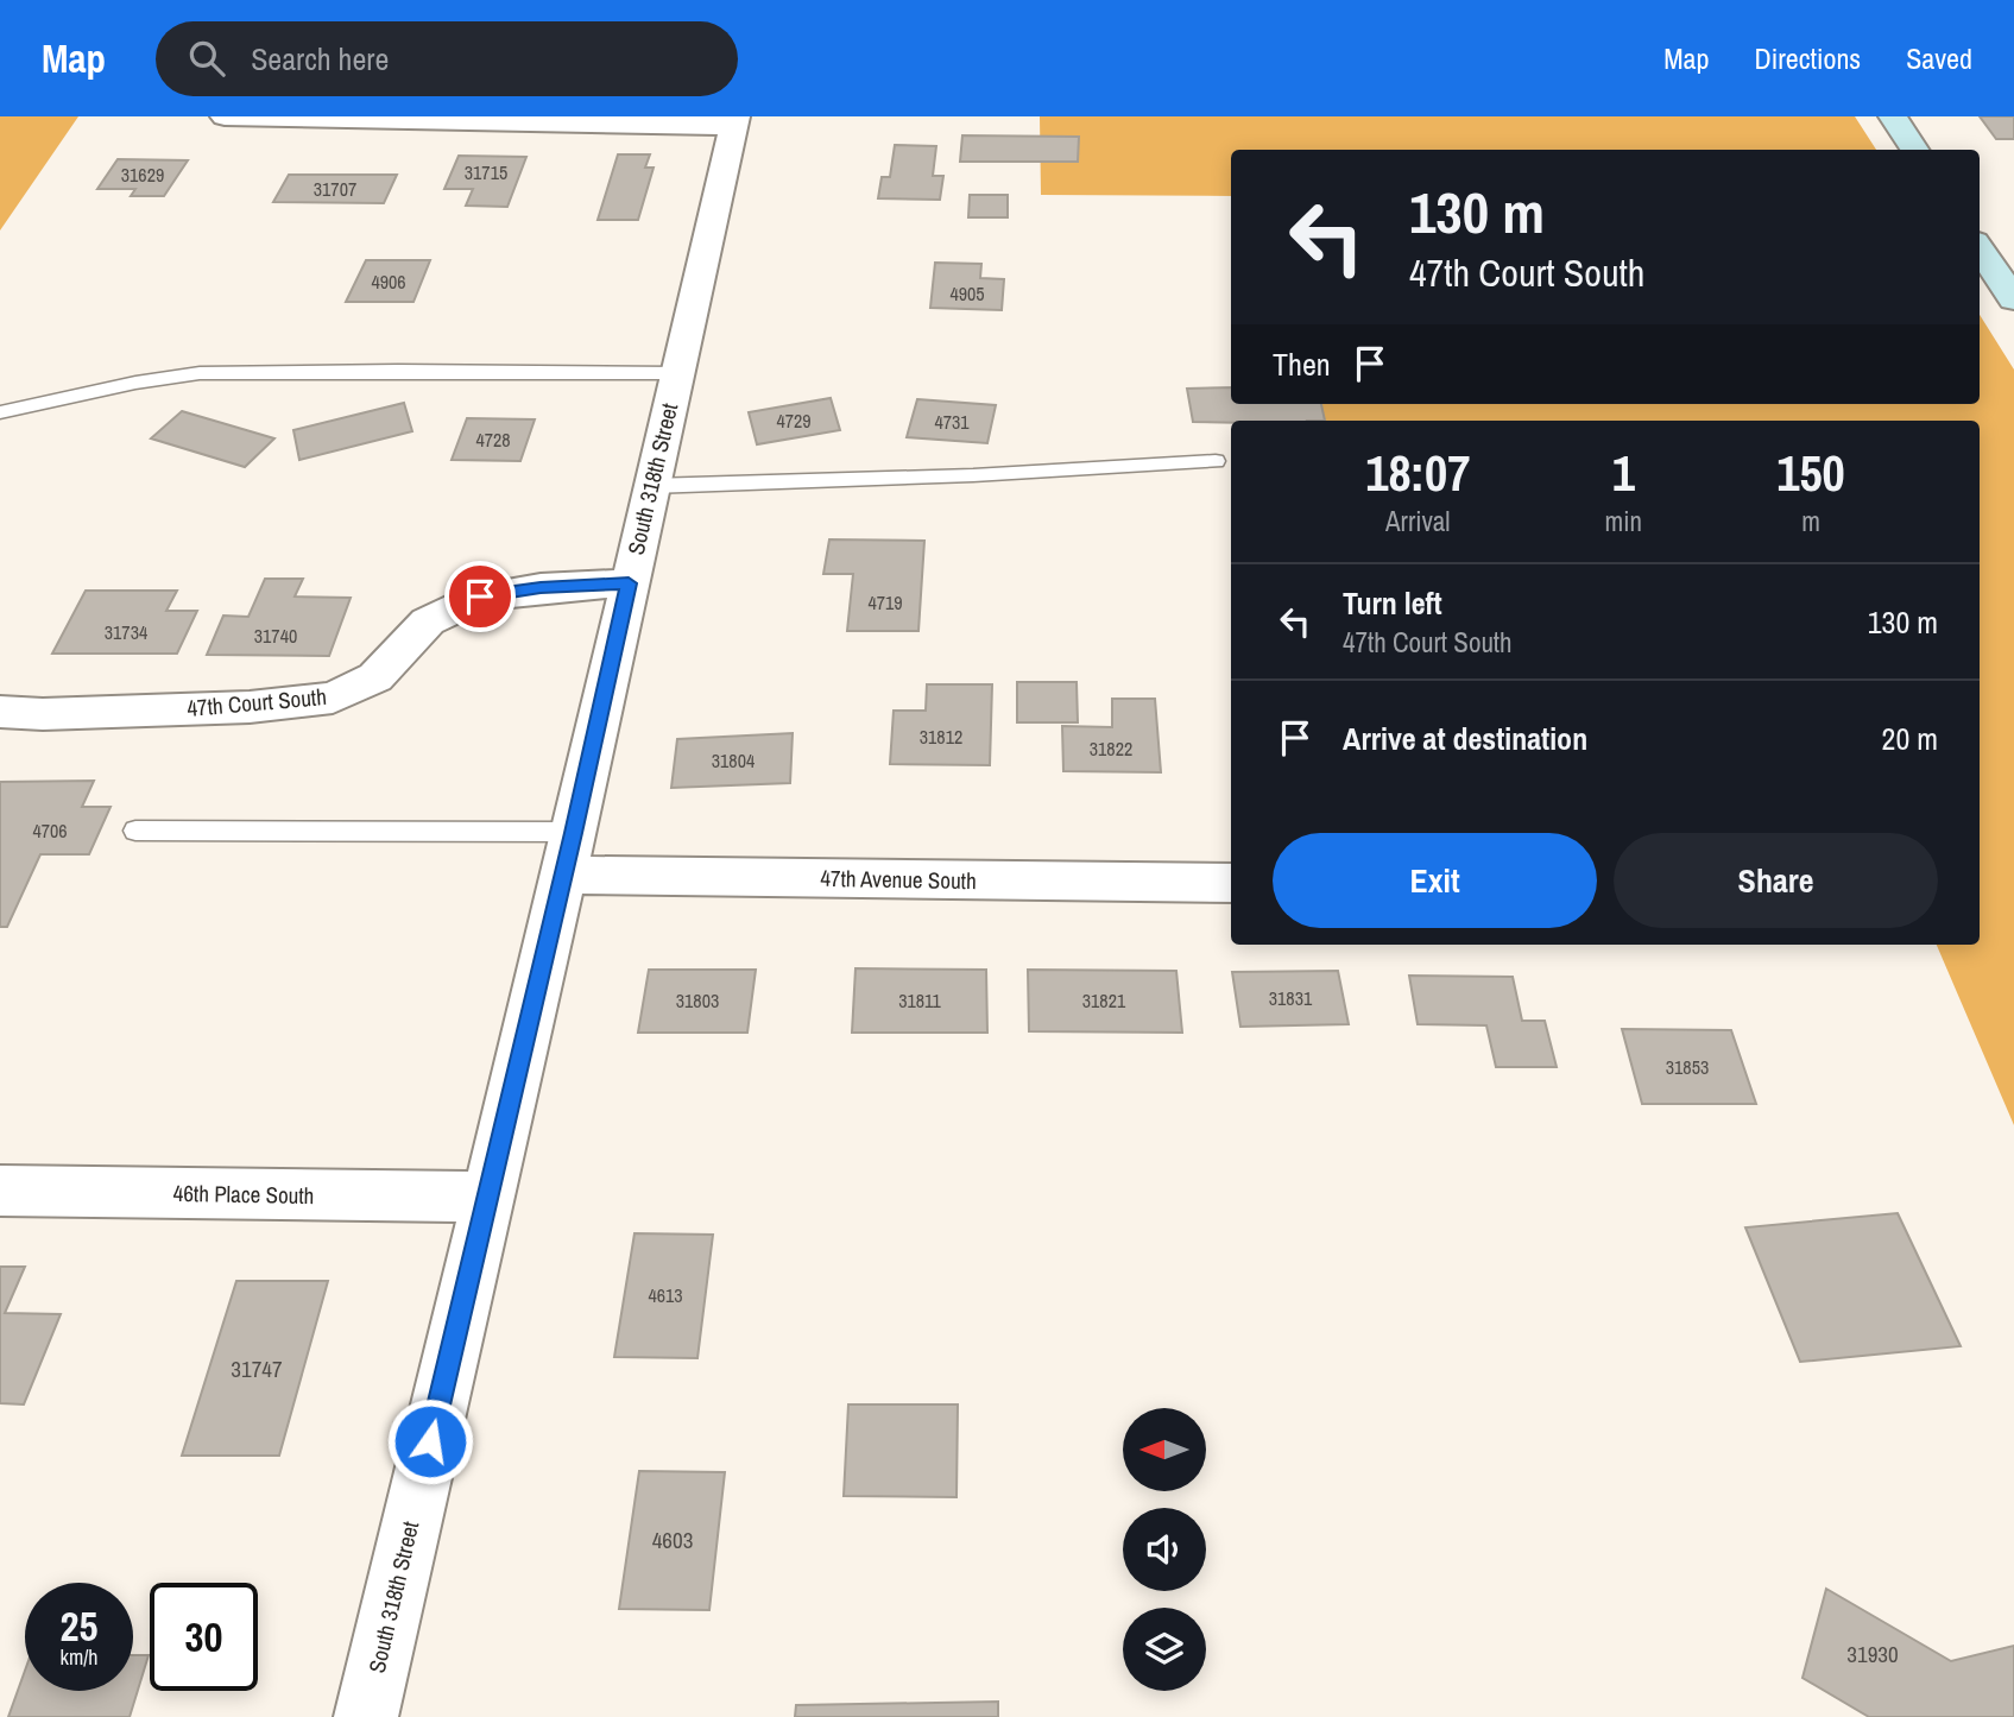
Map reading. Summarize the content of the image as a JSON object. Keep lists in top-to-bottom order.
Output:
{
  "streets": {
    "street": [
      "South 318th Street",
      "47th Court South",
      "47th Avenue South",
      "46th Place South"
    ]
  },
  "crossings": [
    ["South 318th Street", "47th Court South"],
    ["South 318th Street", "47th Avenue South"],
    ["South 318th Street", "46th Place South"]
  ],
  "house_numbers": [
    "31715",
    "31629",
    "31707",
    "4906",
    "4905",
    "4729",
    "4731",
    "4728",
    "4719",
    "31734",
    "31740",
    "31812",
    "31822",
    "31804",
    "4706",
    "31831",
    "31803",
    "31811",
    "31821",
    "31853",
    "4613",
    "31747",
    "4603",
    "31930"
  ],
  "north": "left",
  "page": {
    "header": "Map",
    "search": "Search here",
    "nav": ["Map", "Directions", "Saved"],
    "turn": ["130 m", "47th Court South"],
    "then": "Then",
    "eta": [
      "18:07",
      "Arrival",
      "1",
      "min",
      "150",
      "m"
    ],
    "list": [
      {
        "name": "Turn left",
        "note": "47th Court South",
        "value": "130 m"
      },
      {
        "name": "Arrive at destination",
        "value": "20 m"
      }
    ],
    "buttons": ["Exit", "Share"],
    "speed": "25 km/h",
    "limit": "30"
  }
}
